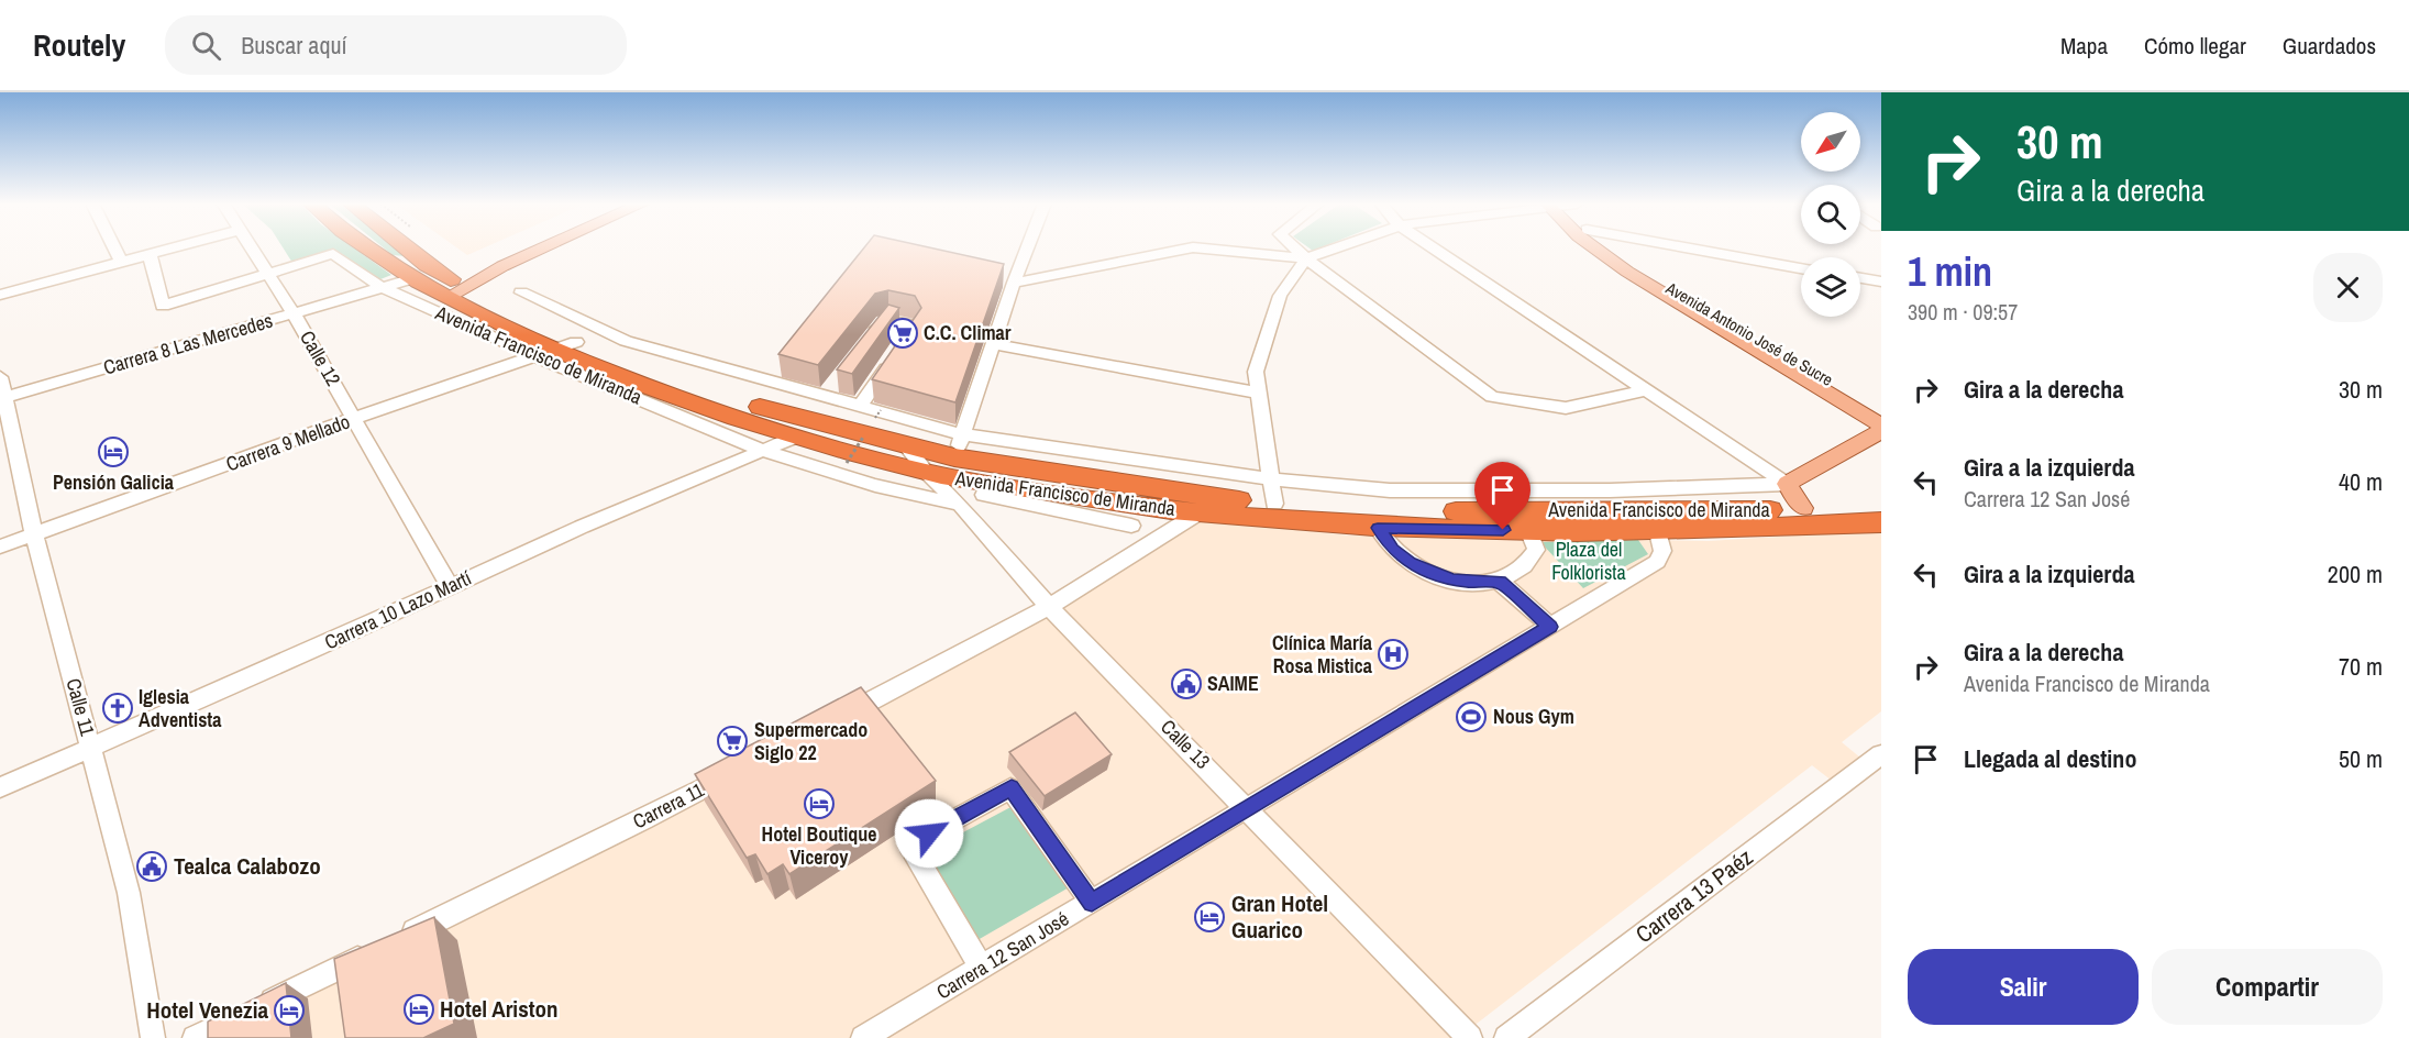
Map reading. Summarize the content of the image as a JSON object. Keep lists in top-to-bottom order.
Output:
{
  "streets": {
    "highway": ["Avenida Francisco de Miranda"],
    "main road": ["Avenida Antonio José de Sucre"],
    "street": [
      "Carrera 8 Las Mercedes",
      "Calle 12",
      "Carrera 9 Mellado",
      "Carrera 10 Lazo Martí",
      "Calle 11",
      "Calle 13",
      "Carrera 11",
      "Carrera 13 Paéz",
      "Carrera 12 San José"
    ]
  },
  "crossings": [
    ["Carrera 8 Las Mercedes", "Avenida Francisco de Miranda"],
    ["Carrera 8 Las Mercedes", "Calle 12"],
    ["Carrera 8 Las Mercedes", "Calle 11"],
    ["Avenida Francisco de Miranda", "Calle 12"],
    ["Avenida Francisco de Miranda", "Carrera 9 Mellado"],
    ["Avenida Francisco de Miranda", "Carrera 10 Lazo Martí"],
    ["Avenida Francisco de Miranda", "Calle 13"],
    ["Avenida Francisco de Miranda", "Carrera 12 San José"],
    ["Calle 12", "Carrera 9 Mellado"],
    ["Calle 12", "Carrera 10 Lazo Martí"],
    ["Carrera 9 Mellado", "Calle 11"],
    ["Carrera 10 Lazo Martí", "Calle 11"],
    ["Calle 13", "Carrera 12 San José"]
  ],
  "parks": ["Plaza del Folklorista"],
  "places": {
    "supermarket": ["C.C. Climar", "Supermercado Siglo 22"],
    "hotel": [
      "Pensión Galicia",
      "Hotel Boutique Viceroy",
      "Gran Hotel Guarico",
      "Hotel Ariston",
      "Hotel Venezia"
    ],
    "hospital": ["Clínica María Rosa Mistica"],
    "public building": ["SAIME", "Tealca Calabozo"],
    "church": ["Iglesia Adventista"],
    "sports": ["Nous Gym"]
  },
  "north": "bottom left",
  "page": {
    "header": "Routely",
    "search": "Buscar aquí",
    "nav": ["Mapa", "Cómo llegar", "Guardados"],
    "turn": ["30 m", "Gira a la derecha"],
    "heading": ["1 min", "390 m · 09:57"],
    "list": [
      {
        "name": "Gira a la derecha",
        "value": "30 m"
      },
      {
        "name": "Gira a la izquierda",
        "note": "Carrera 12 San José",
        "value": "40 m"
      },
      {
        "name": "Gira a la izquierda",
        "value": "200 m"
      },
      {
        "name": "Gira a la derecha",
        "note": "Avenida Francisco de Miranda",
        "value": "70 m"
      },
      {
        "name": "Llegada al destino",
        "value": "50 m"
      }
    ],
    "buttons": ["Salir", "Compartir"]
  }
}
